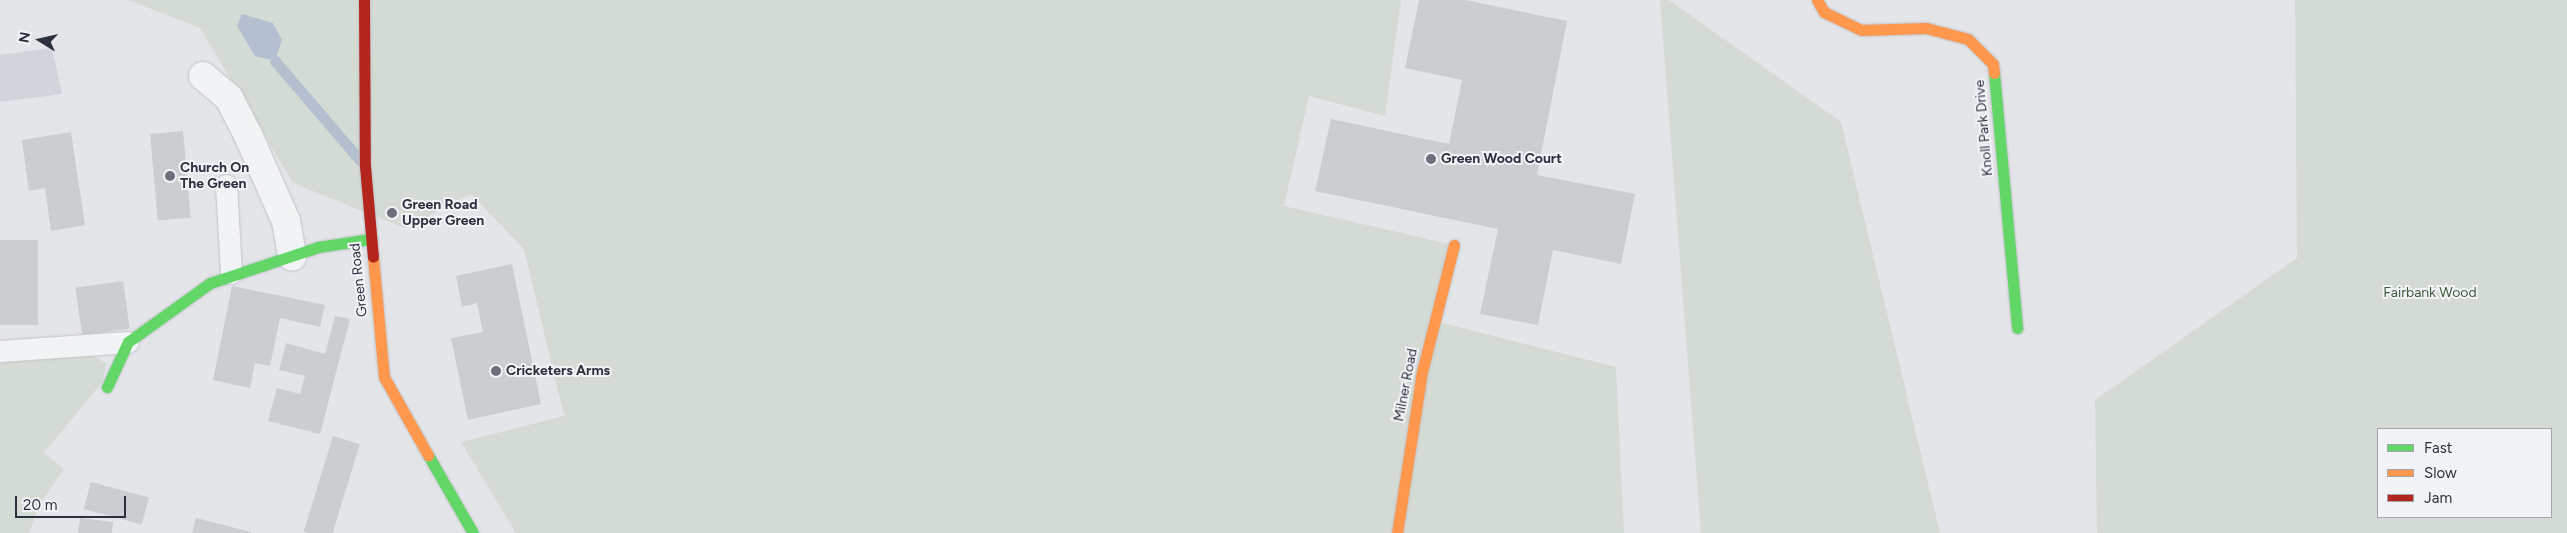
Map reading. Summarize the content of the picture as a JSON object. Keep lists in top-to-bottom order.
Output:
{
  "streets": {
    "street": ["Knoll Park Drive", "Green Road", "Milner Road"]
  },
  "parks": ["Fairbank Wood"],
  "places": [
    "Green Wood Court",
    "Church On The Green",
    "Green Road Upper Green",
    "Cricketers Arms"
  ],
  "legend": ["Fast", "Slow", "Jam"],
  "scale_bar": "20 m",
  "north": "left"
}
